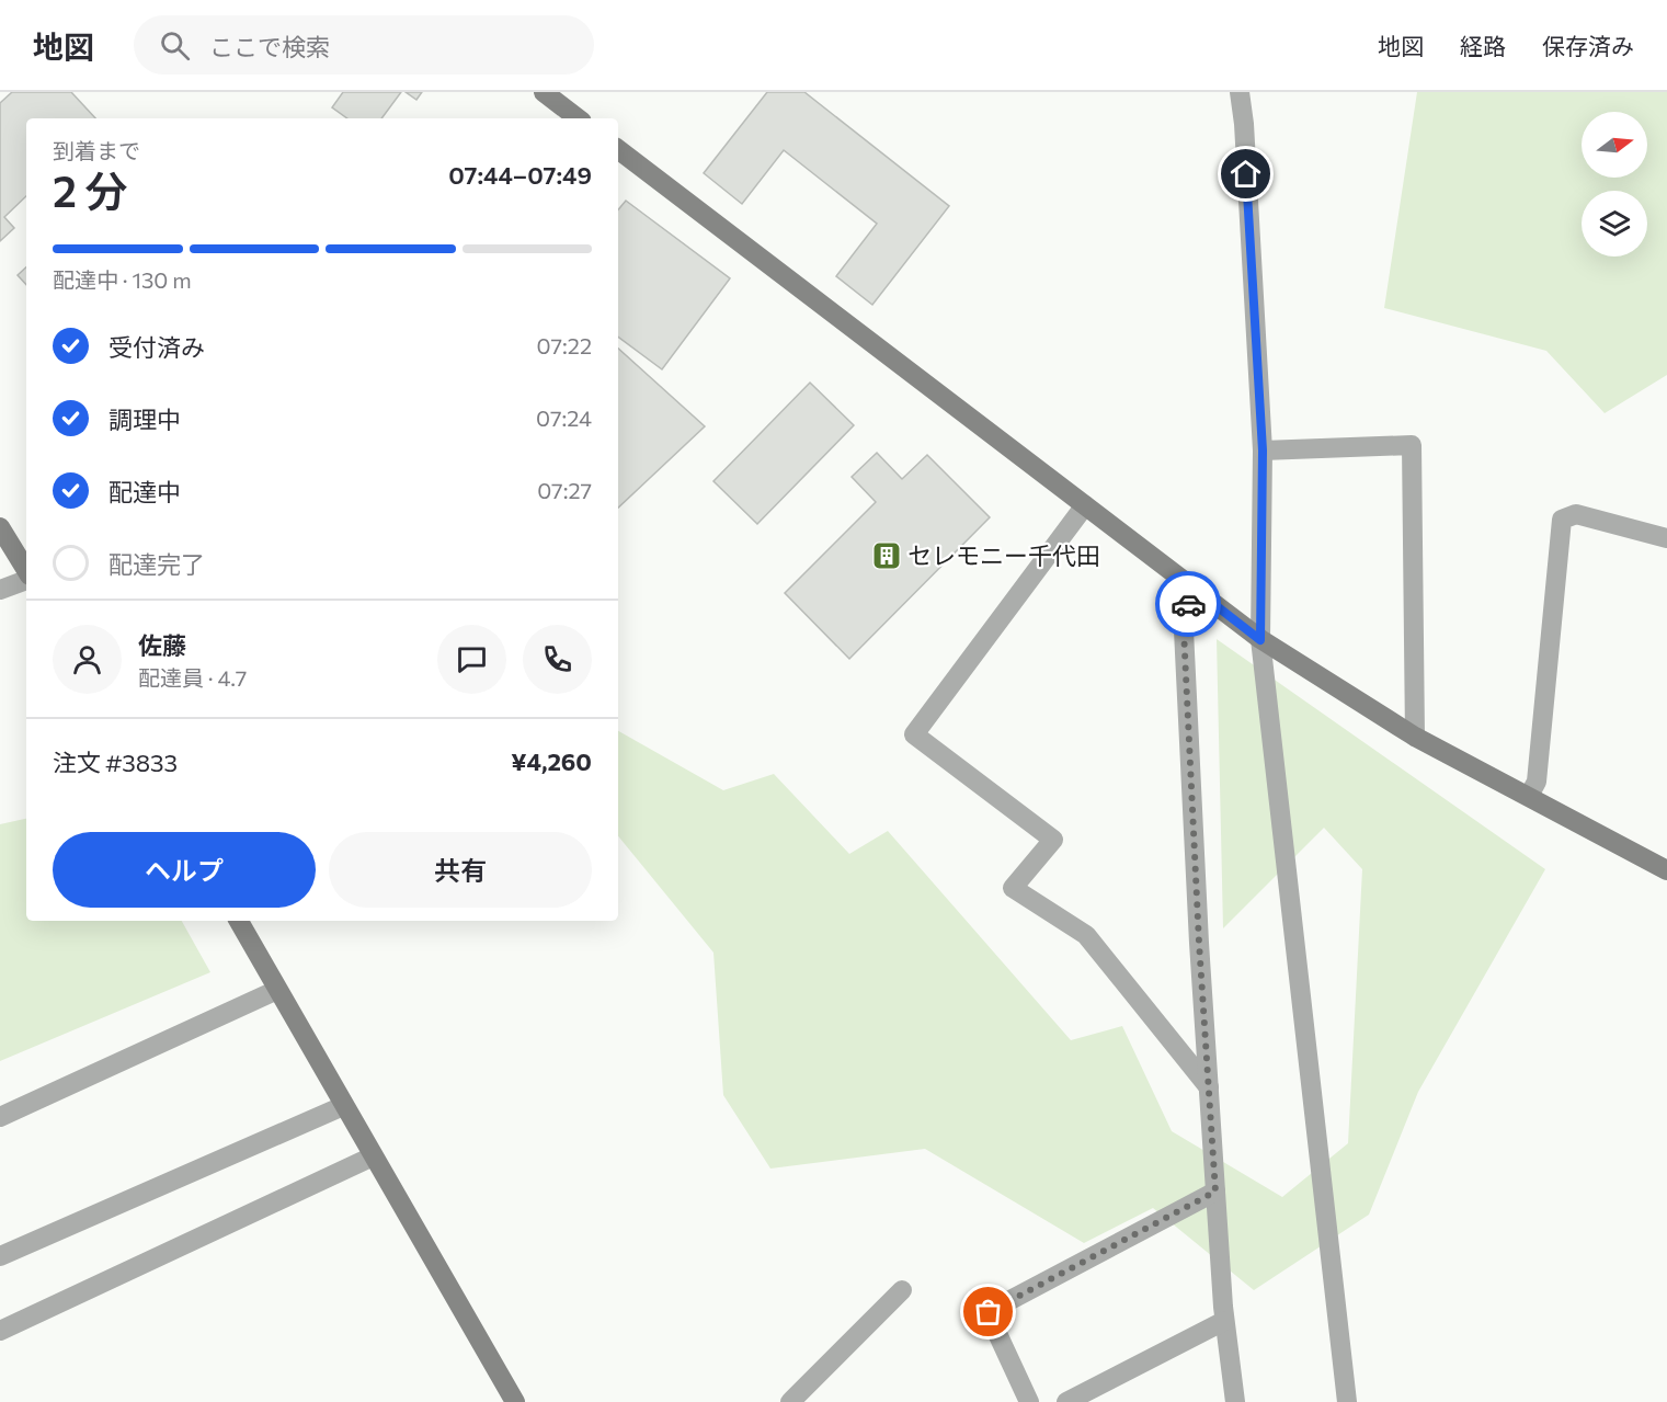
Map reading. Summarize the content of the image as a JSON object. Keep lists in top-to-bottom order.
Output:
{
  "places": {
    "building": ["セレモニー千代田"]
  },
  "north": "right",
  "page": {
    "header": "地図",
    "search": "ここで検索",
    "nav": ["地図", "経路", "保存済み"],
    "heading": ["2 分", "到着まで", "07:44–07:49"],
    "panel": [
      "佐藤",
      "配達員 · 4.7",
      "注文 #3833",
      "¥4,260"
    ],
    "bar": "配達中 · 130 m",
    "list": [
      ["受付済み", "07:22"],
      ["調理中", "07:24"],
      ["配達中", "07:27"],
      "配達完了"
    ],
    "buttons": ["ヘルプ", "共有"]
  }
}
